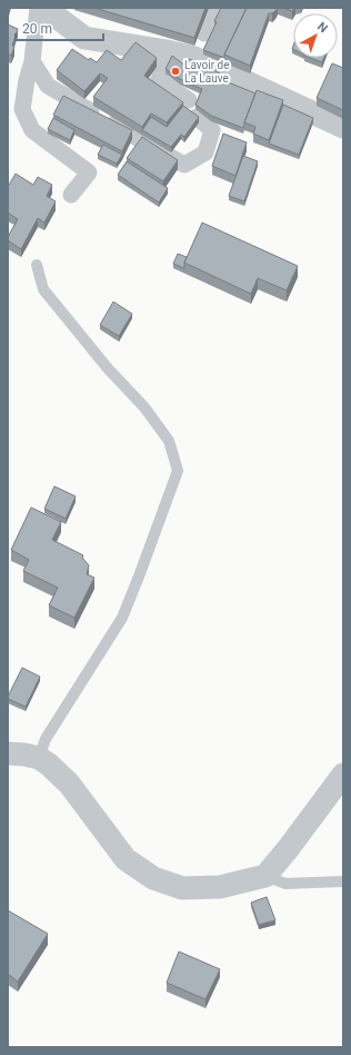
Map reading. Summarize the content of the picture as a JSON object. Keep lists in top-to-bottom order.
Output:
{
  "places": ["Lavoir de La Lauve"],
  "scale_bar": "20 m",
  "north": "top right"
}
